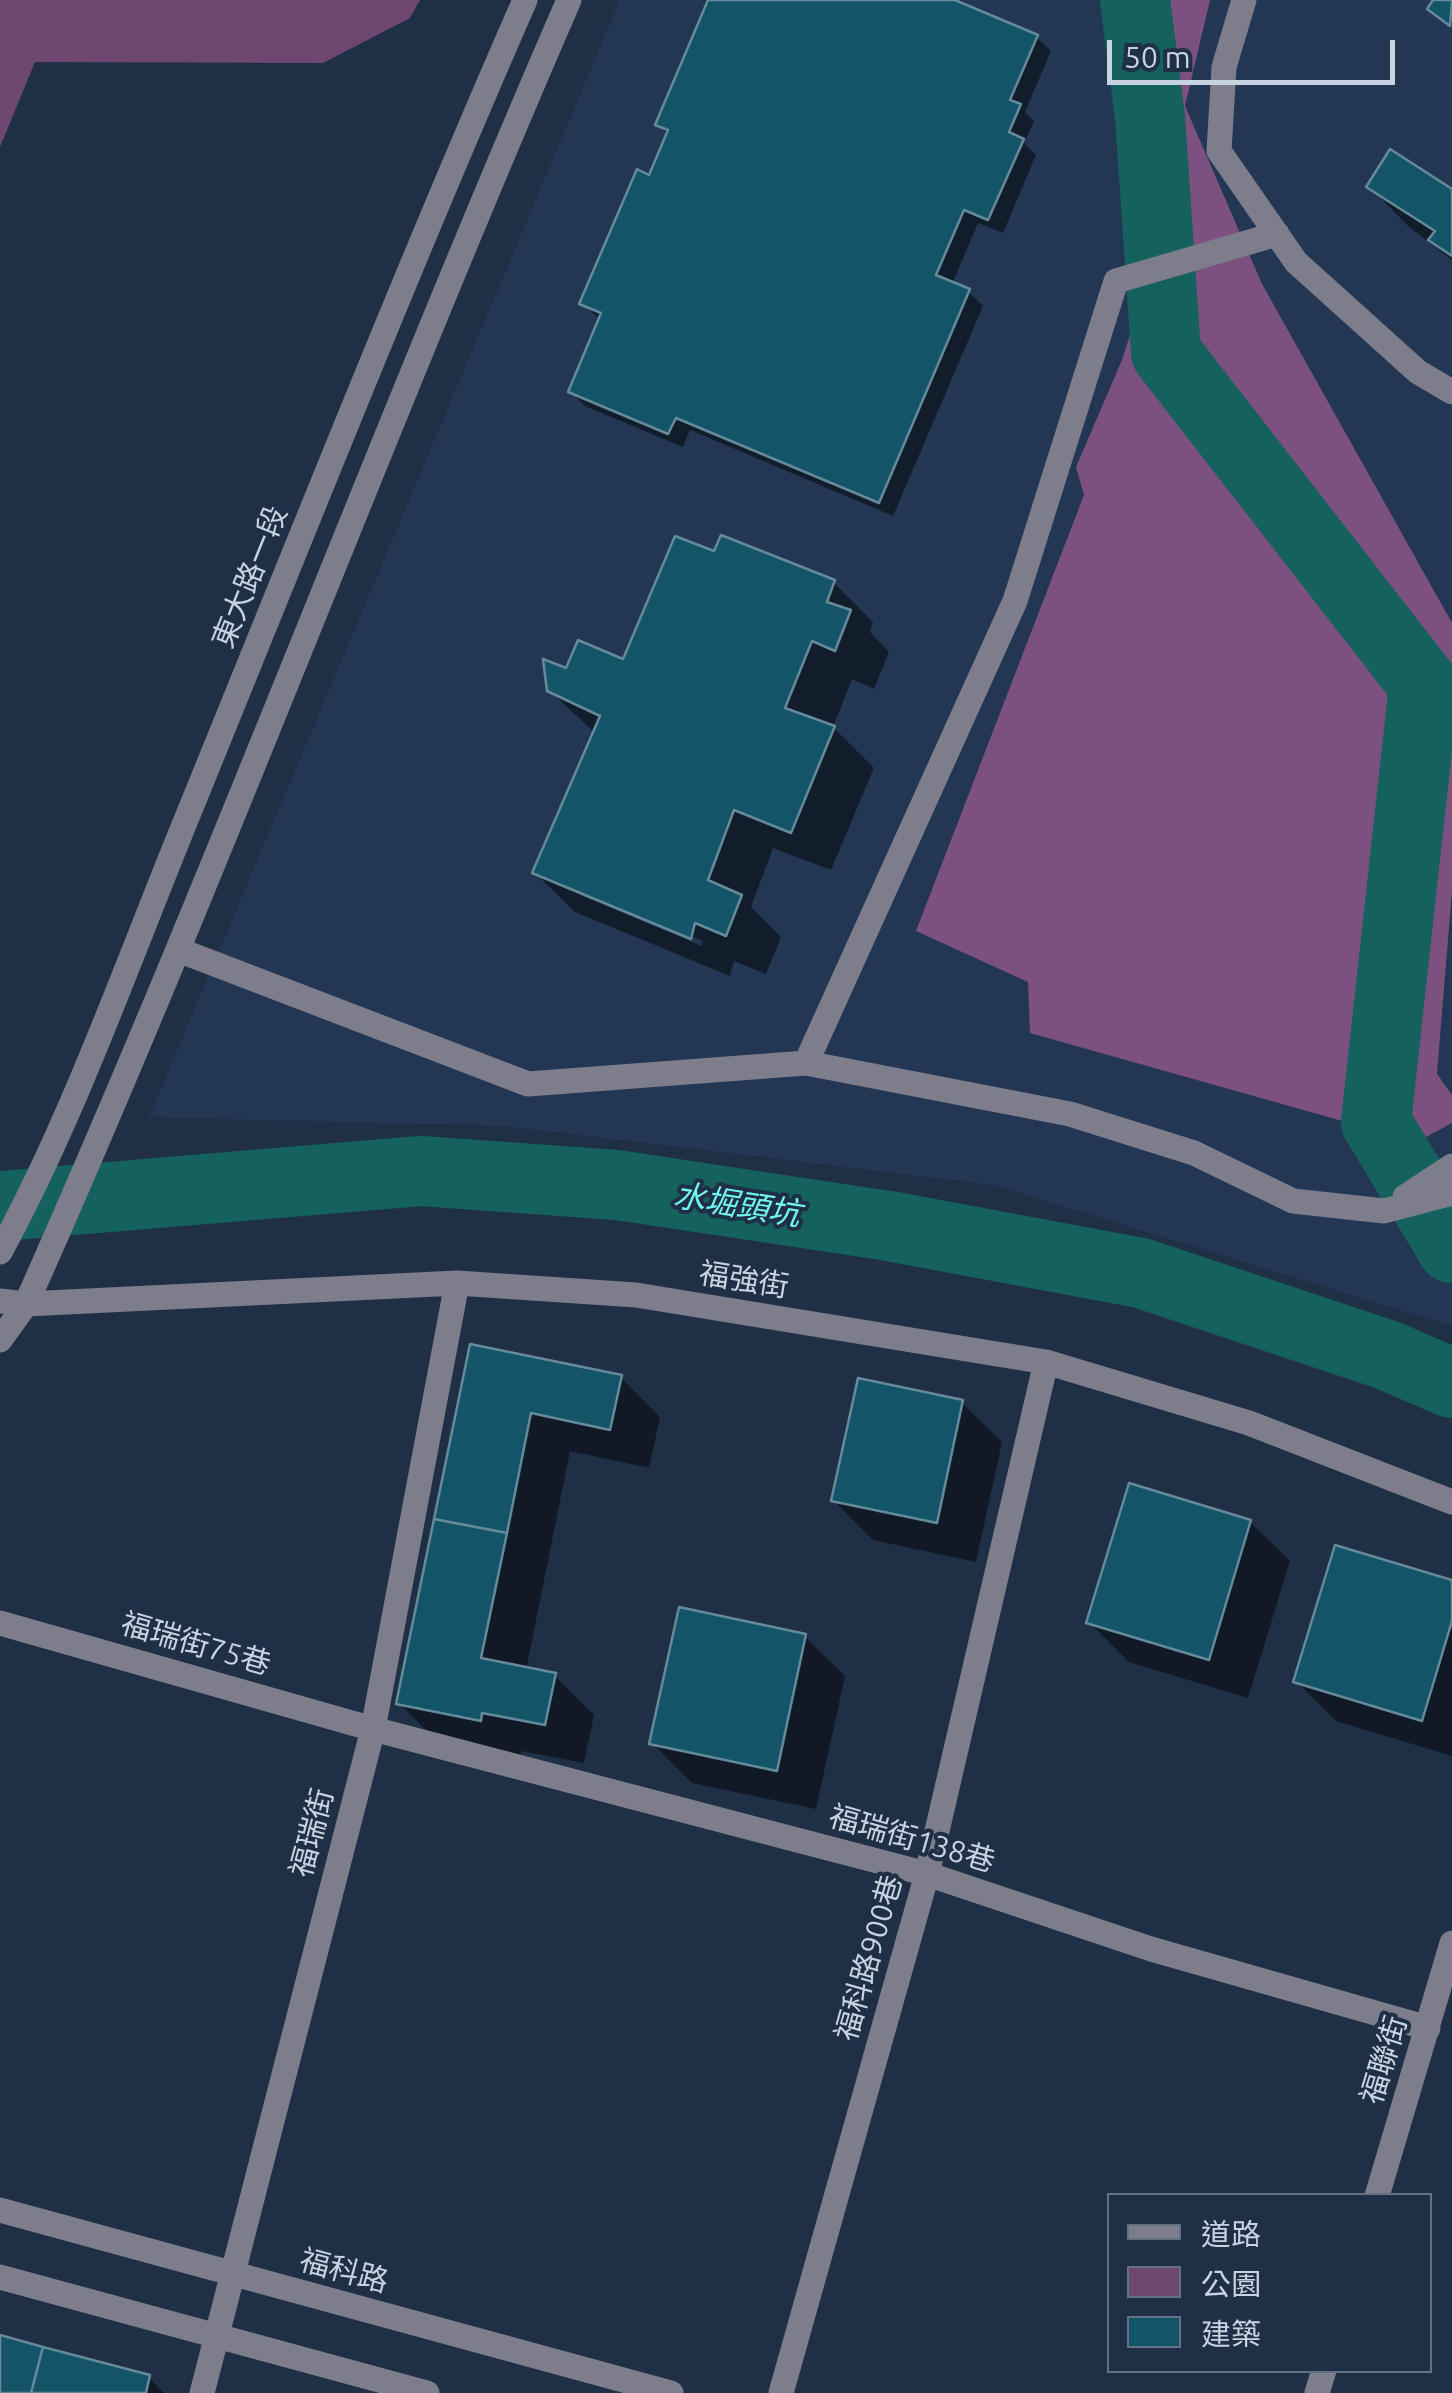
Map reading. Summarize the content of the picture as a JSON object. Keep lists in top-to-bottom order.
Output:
{
  "streets": {
    "street": [
      "東大路一段",
      "福強街",
      "福瑞街75巷",
      "福瑞街",
      "福瑞街138巷",
      "福科路900巷",
      "福聯街",
      "福科路"
    ]
  },
  "crossings": [
    ["福強街", "福瑞街"],
    ["福強街", "福科路900巷"],
    ["福瑞街75巷", "福瑞街"],
    ["福瑞街75巷", "福瑞街138巷"],
    ["福瑞街", "福瑞街138巷"],
    ["福瑞街", "福科路"],
    ["福瑞街138巷", "福科路900巷"],
    ["福瑞街138巷", "福聯街"]
  ],
  "water": ["水堀頭坑"],
  "legend": ["道路", "公園", "建築"],
  "scale_bar": "50 m"
}
